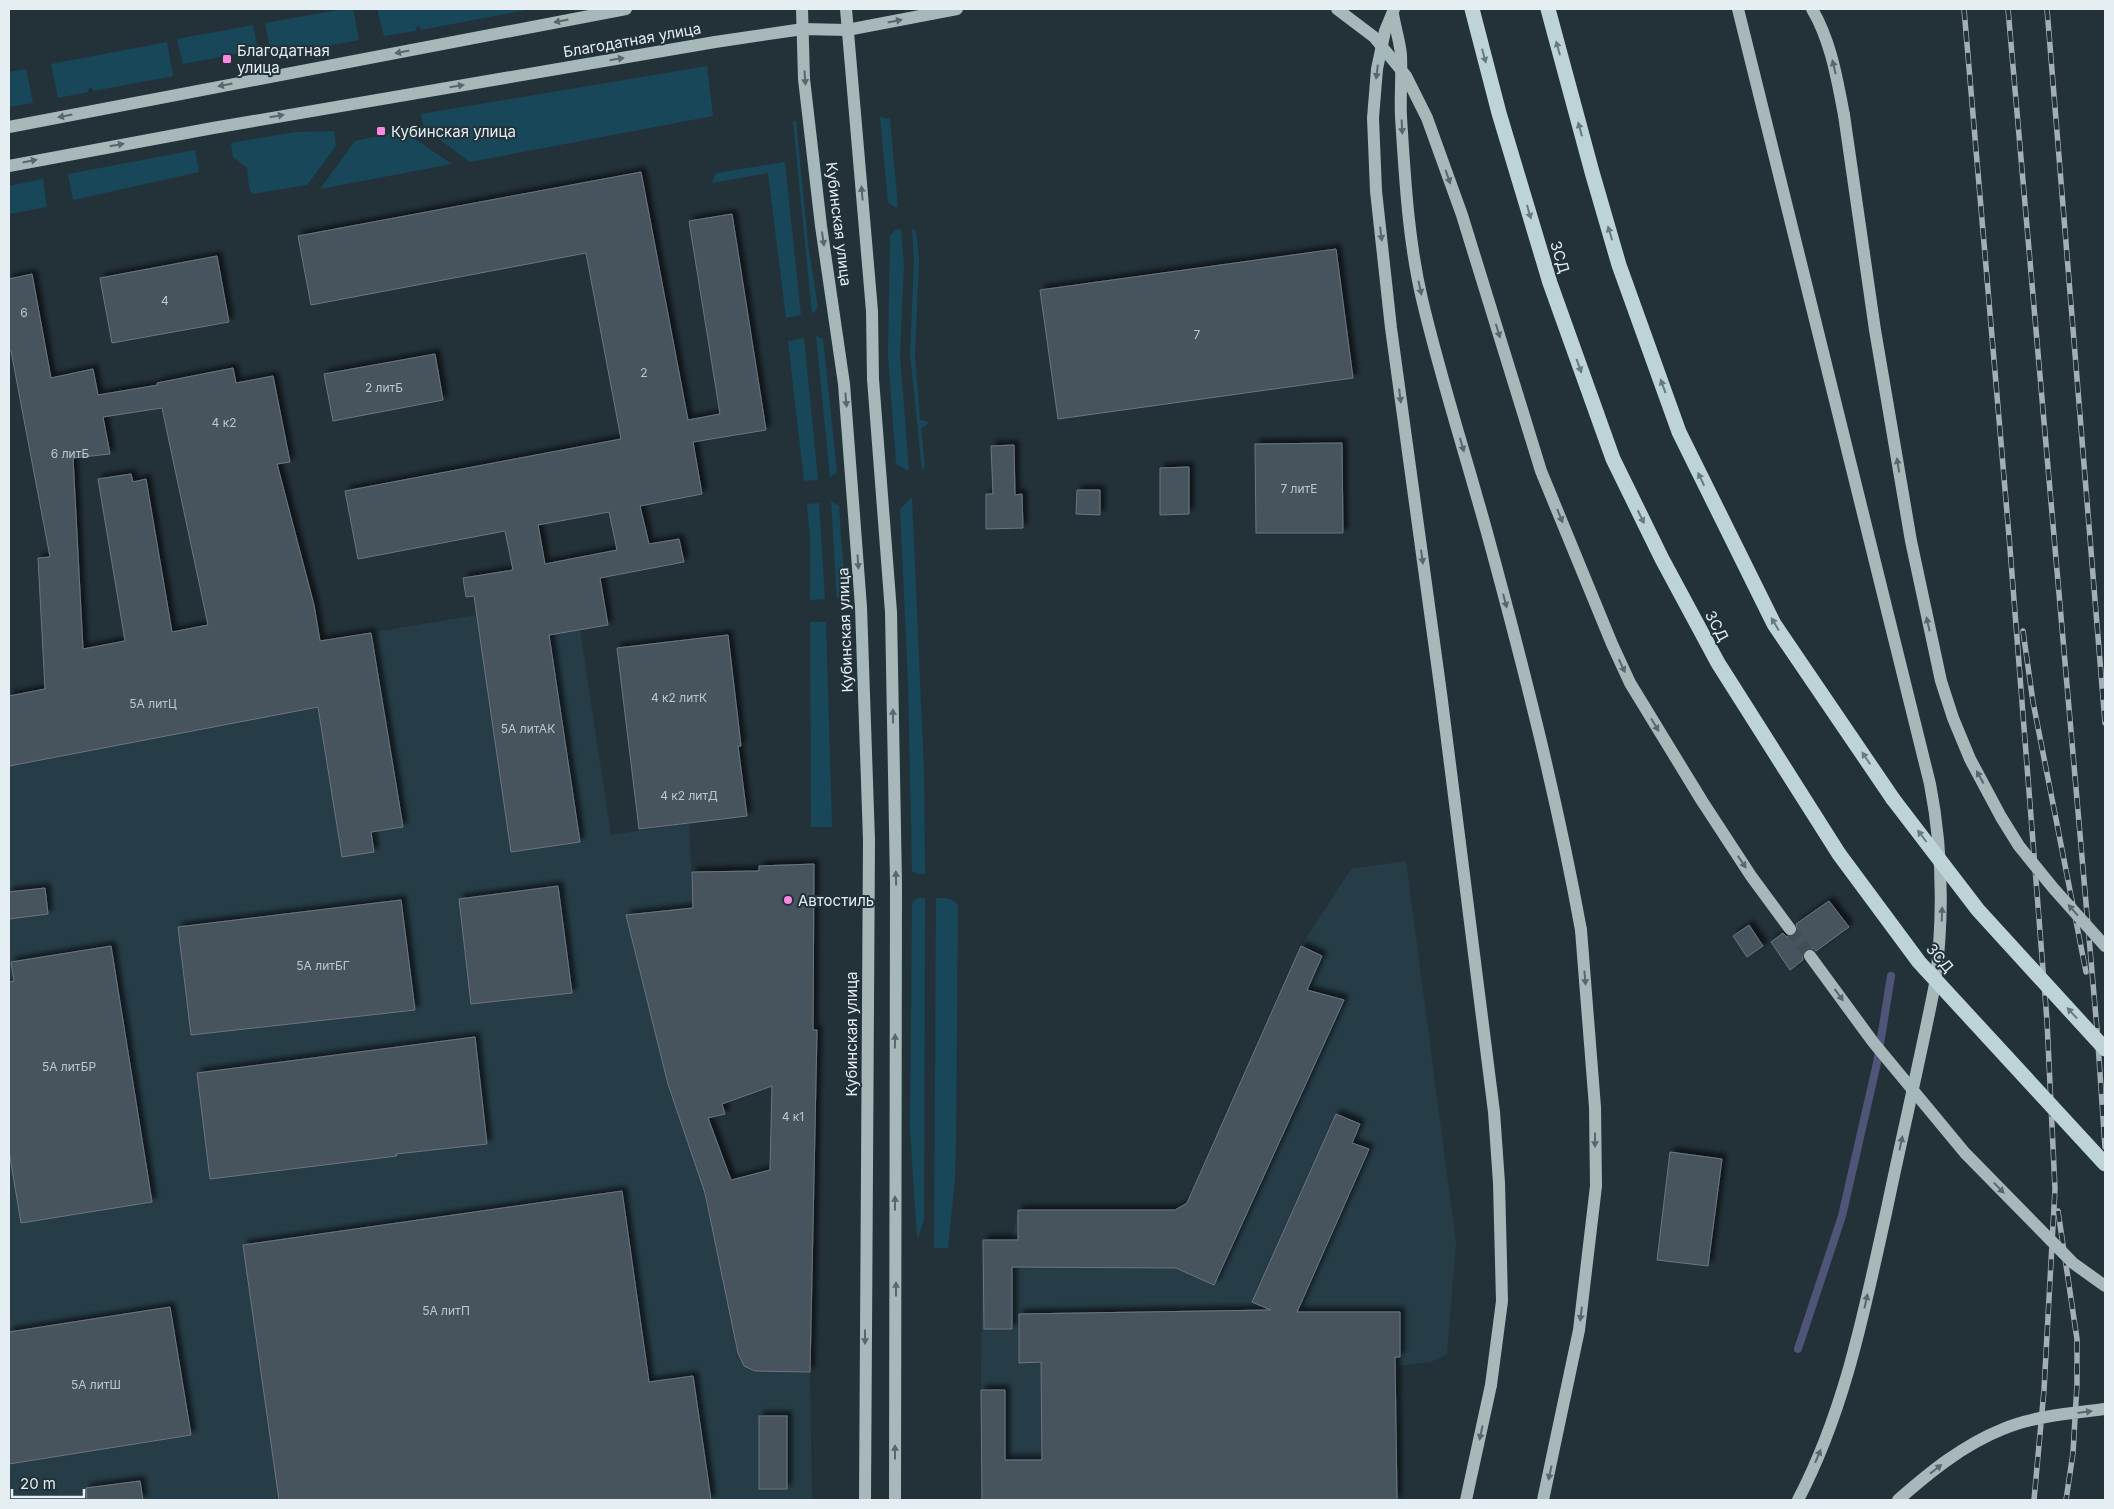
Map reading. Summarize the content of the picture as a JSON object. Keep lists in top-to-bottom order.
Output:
{
  "streets": {
    "highway": ["ЗСД"],
    "main road": ["Благодатная улица", "Кубинская улица"]
  },
  "crossings": [
    ["Благодатная улица", "Кубинская улица"]
  ],
  "places": {
    "transit": ["Благодатная улица", "Кубинская улица"],
    "other": ["Автостиль"]
  },
  "house_numbers": [
    "4",
    "6",
    "7",
    "2",
    "2 литБ",
    "4 к2",
    "6 литБ",
    "7 литЕ",
    "4 к2 литК",
    "5А литЦ",
    "5А литАК",
    "4 к2 литД",
    "5А литБГ",
    "5А литБР",
    "4 к1",
    "5А литП",
    "5А литШ"
  ],
  "scale_bar": "20 m"
}
